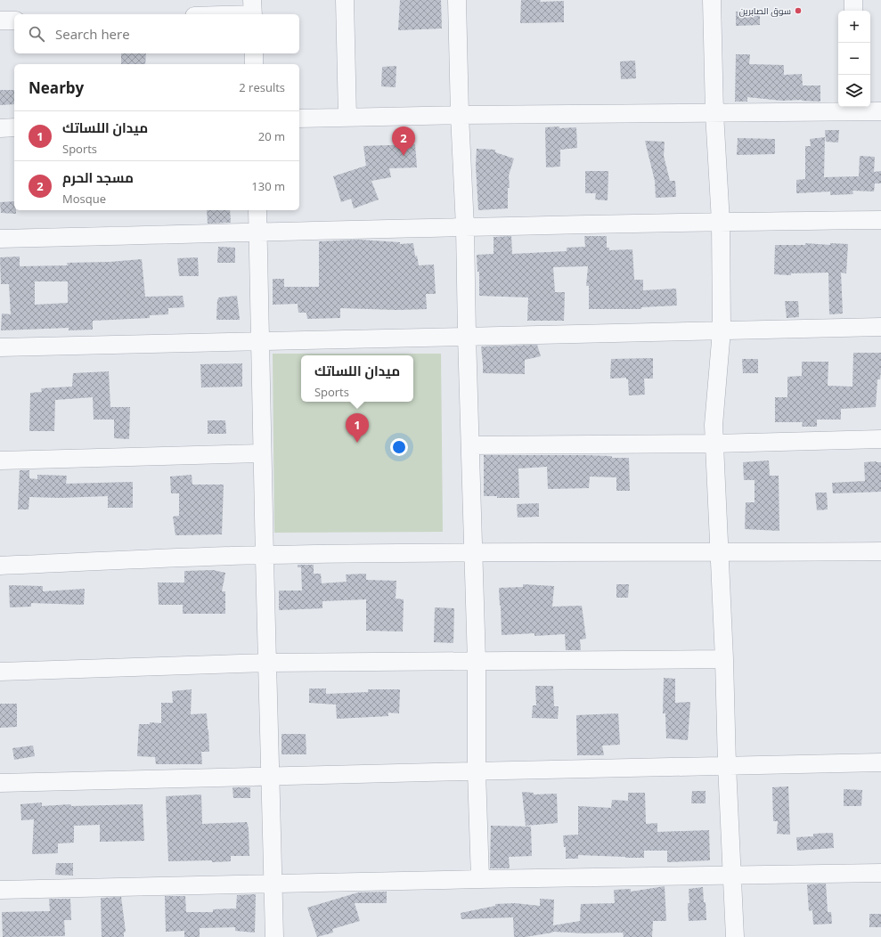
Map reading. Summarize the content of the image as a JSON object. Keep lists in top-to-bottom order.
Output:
{
  "places": ["سوق الصابرين"],
  "page": {
    "map_buttons": ["+", "−"],
    "search": "Search here",
    "heading": ["Nearby", "2 results"],
    "list": [
      {
        "mark": "1",
        "name": "ميدان اللساتك",
        "note": "Sports",
        "value": "20 m"
      },
      {
        "mark": "2",
        "name": "مسجد الحرم",
        "note": "Mosque",
        "value": "130 m"
      }
    ],
    "pins": ["2", "1"],
    "popup": ["ميدان اللساتك", "Sports"]
  }
}
